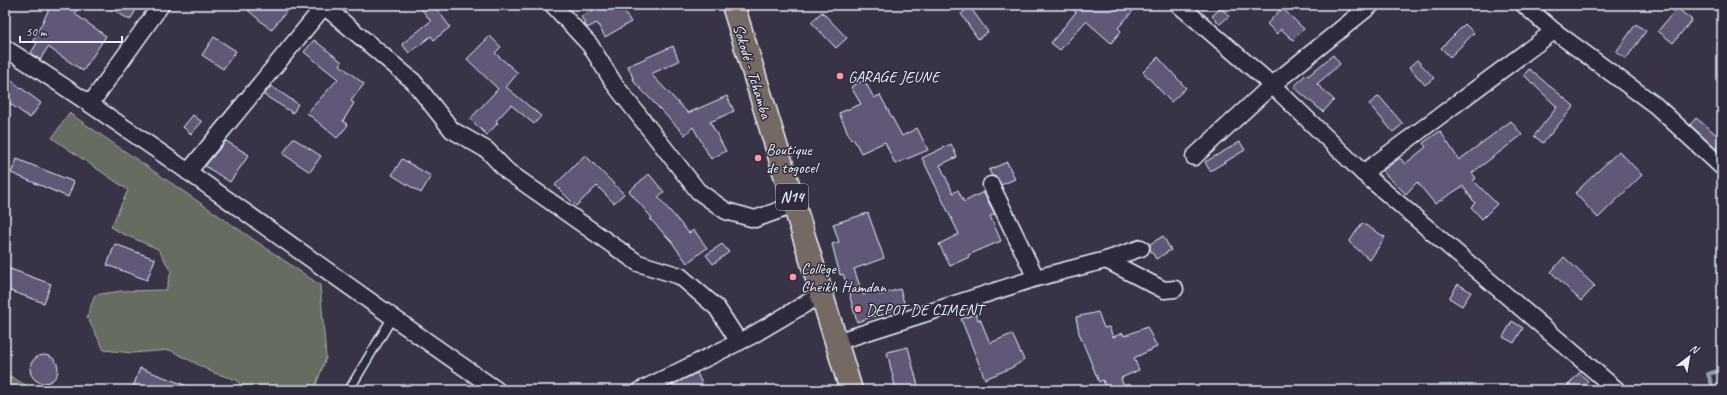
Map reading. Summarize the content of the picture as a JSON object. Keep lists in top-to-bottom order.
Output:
{
  "streets": {
    "main road": ["Sokodé - Tchamba", "N14"]
  },
  "places": [
    "GARAGE JEUNE",
    "Boutique de togocel",
    "Collège Cheikh Hamdan",
    "DEPOT DE CIMENT"
  ],
  "scale_bar": "50 m",
  "north": "top right"
}
